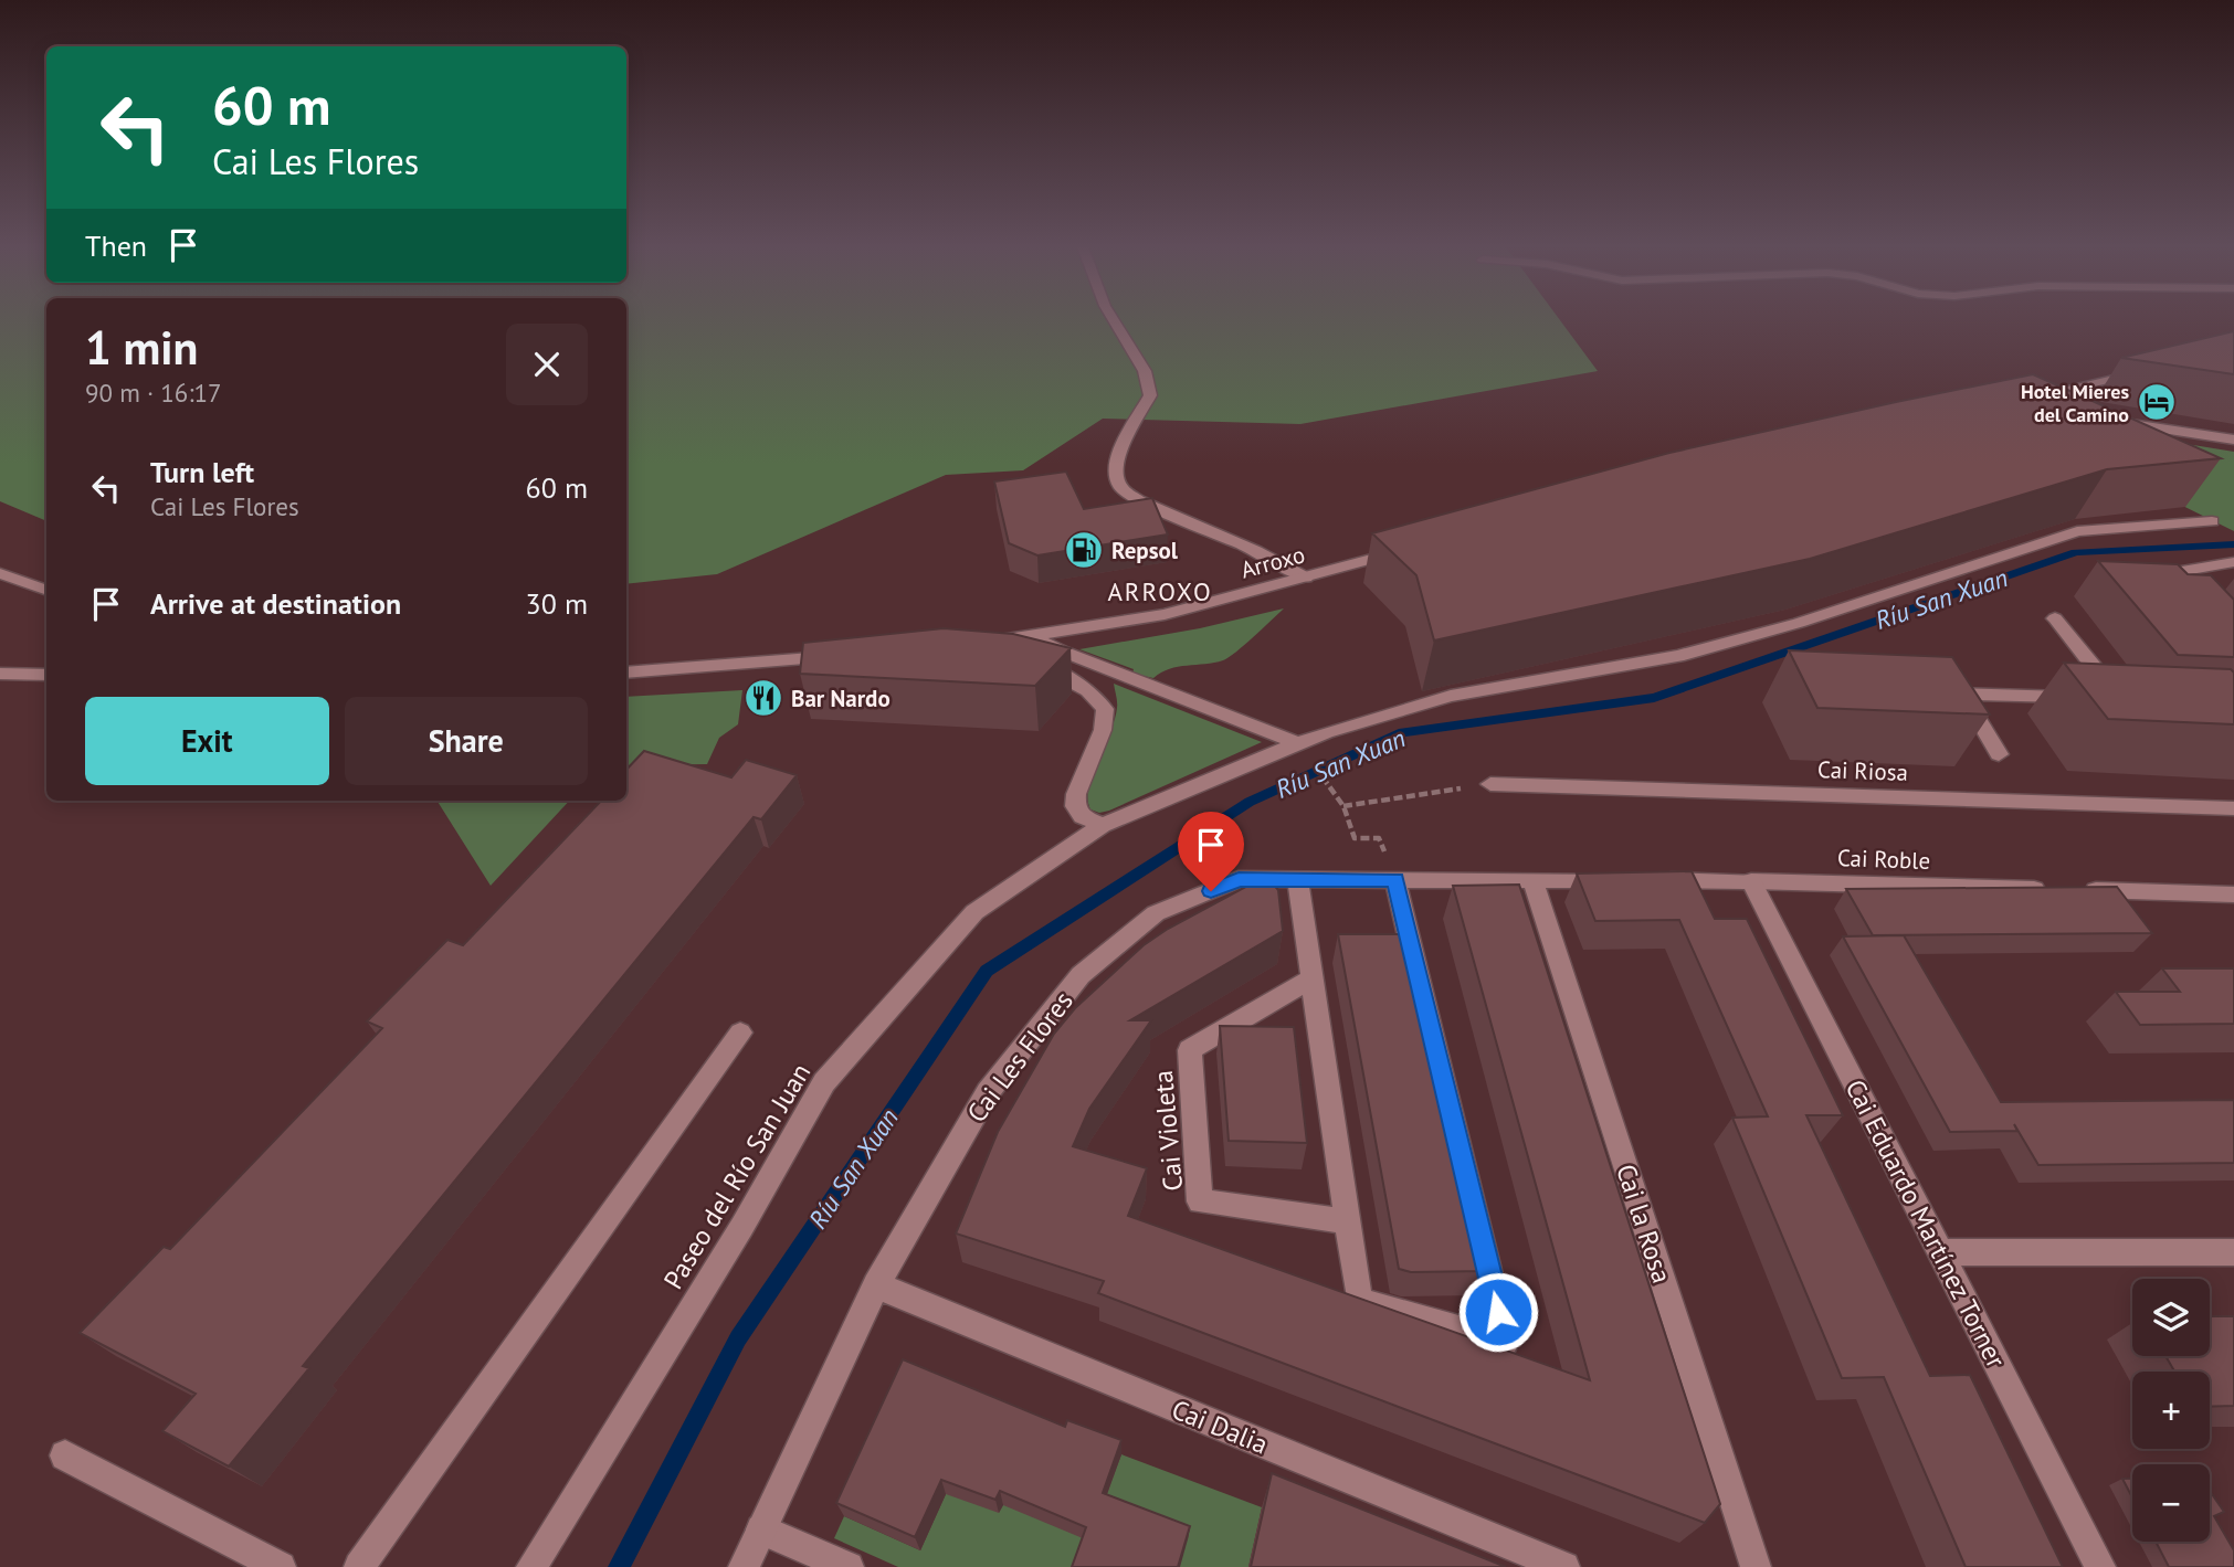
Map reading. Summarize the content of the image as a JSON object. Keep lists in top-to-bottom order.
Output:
{
  "streets": {
    "street": [
      "Arroxo",
      "Cai Riosa",
      "Cai Roble",
      "Cai Les Flores",
      "Cai Violeta",
      "Paseo del Río San Juan",
      "Cai la Rosa",
      "Cai Eduardo Martínez Torner",
      "Cai Dalia"
    ]
  },
  "crossings": [
    ["Arroxo", "Paseo del Río San Juan"],
    ["Cai Roble", "Cai Eduardo Martínez Torner"],
    ["Cai Les Flores", "Cai la Rosa"],
    ["Cai Les Flores", "Cai Dalia"]
  ],
  "districts": ["ARROXO"],
  "water": ["Ríu San Xuan"],
  "places": {
    "hotel": ["Hotel Mieres del Camino"],
    "fuel station": ["Repsol"],
    "restaurant": ["Bar Nardo"]
  },
  "page": {
    "turn": ["60 m", "Cai Les Flores"],
    "then": "Then",
    "heading": ["1 min", "90 m · 16:17"],
    "list": [
      {
        "name": "Turn left",
        "note": "Cai Les Flores",
        "value": "60 m"
      },
      {
        "name": "Arrive at destination",
        "value": "30 m"
      }
    ],
    "buttons": ["Exit", "Share"],
    "map_buttons": ["+", "−"]
  }
}
